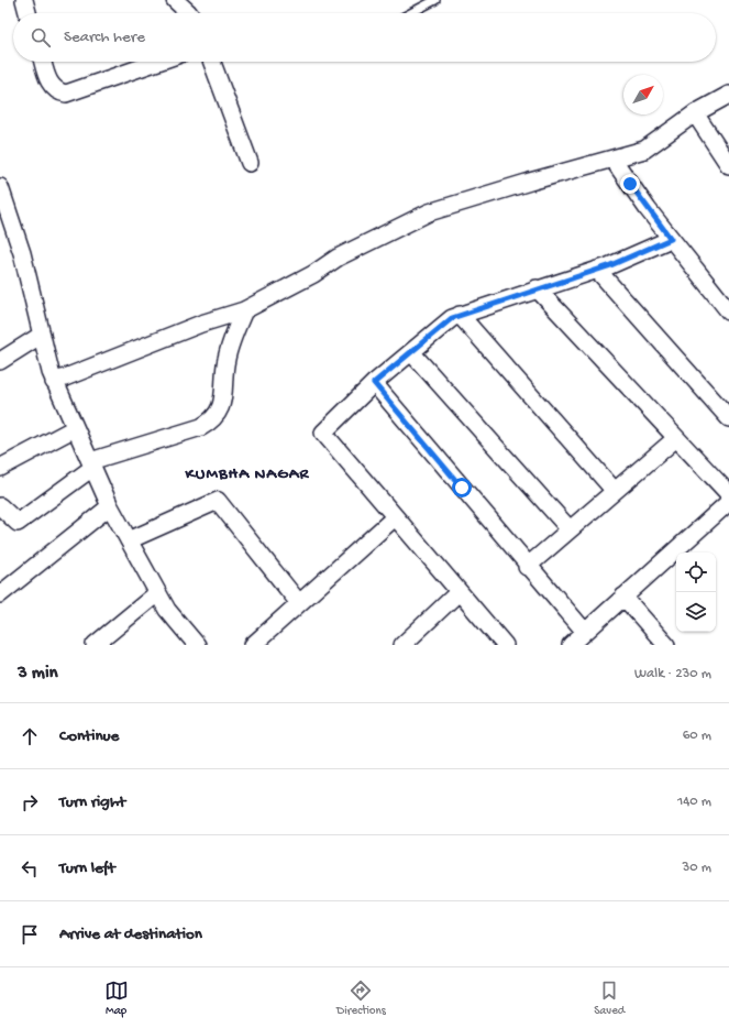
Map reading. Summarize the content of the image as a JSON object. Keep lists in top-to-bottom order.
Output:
{
  "districts": ["KUMBHA NAGAR"],
  "north": "top right",
  "page": {
    "search": "Search here",
    "heading": ["3 min", "Walk · 230 m"],
    "list": [
      ["Continue", "60 m"],
      ["Turn right", "140 m"],
      ["Turn left", "30 m"],
      "Arrive at destination"
    ],
    "nav": ["Map", "Directions", "Saved"]
  }
}
